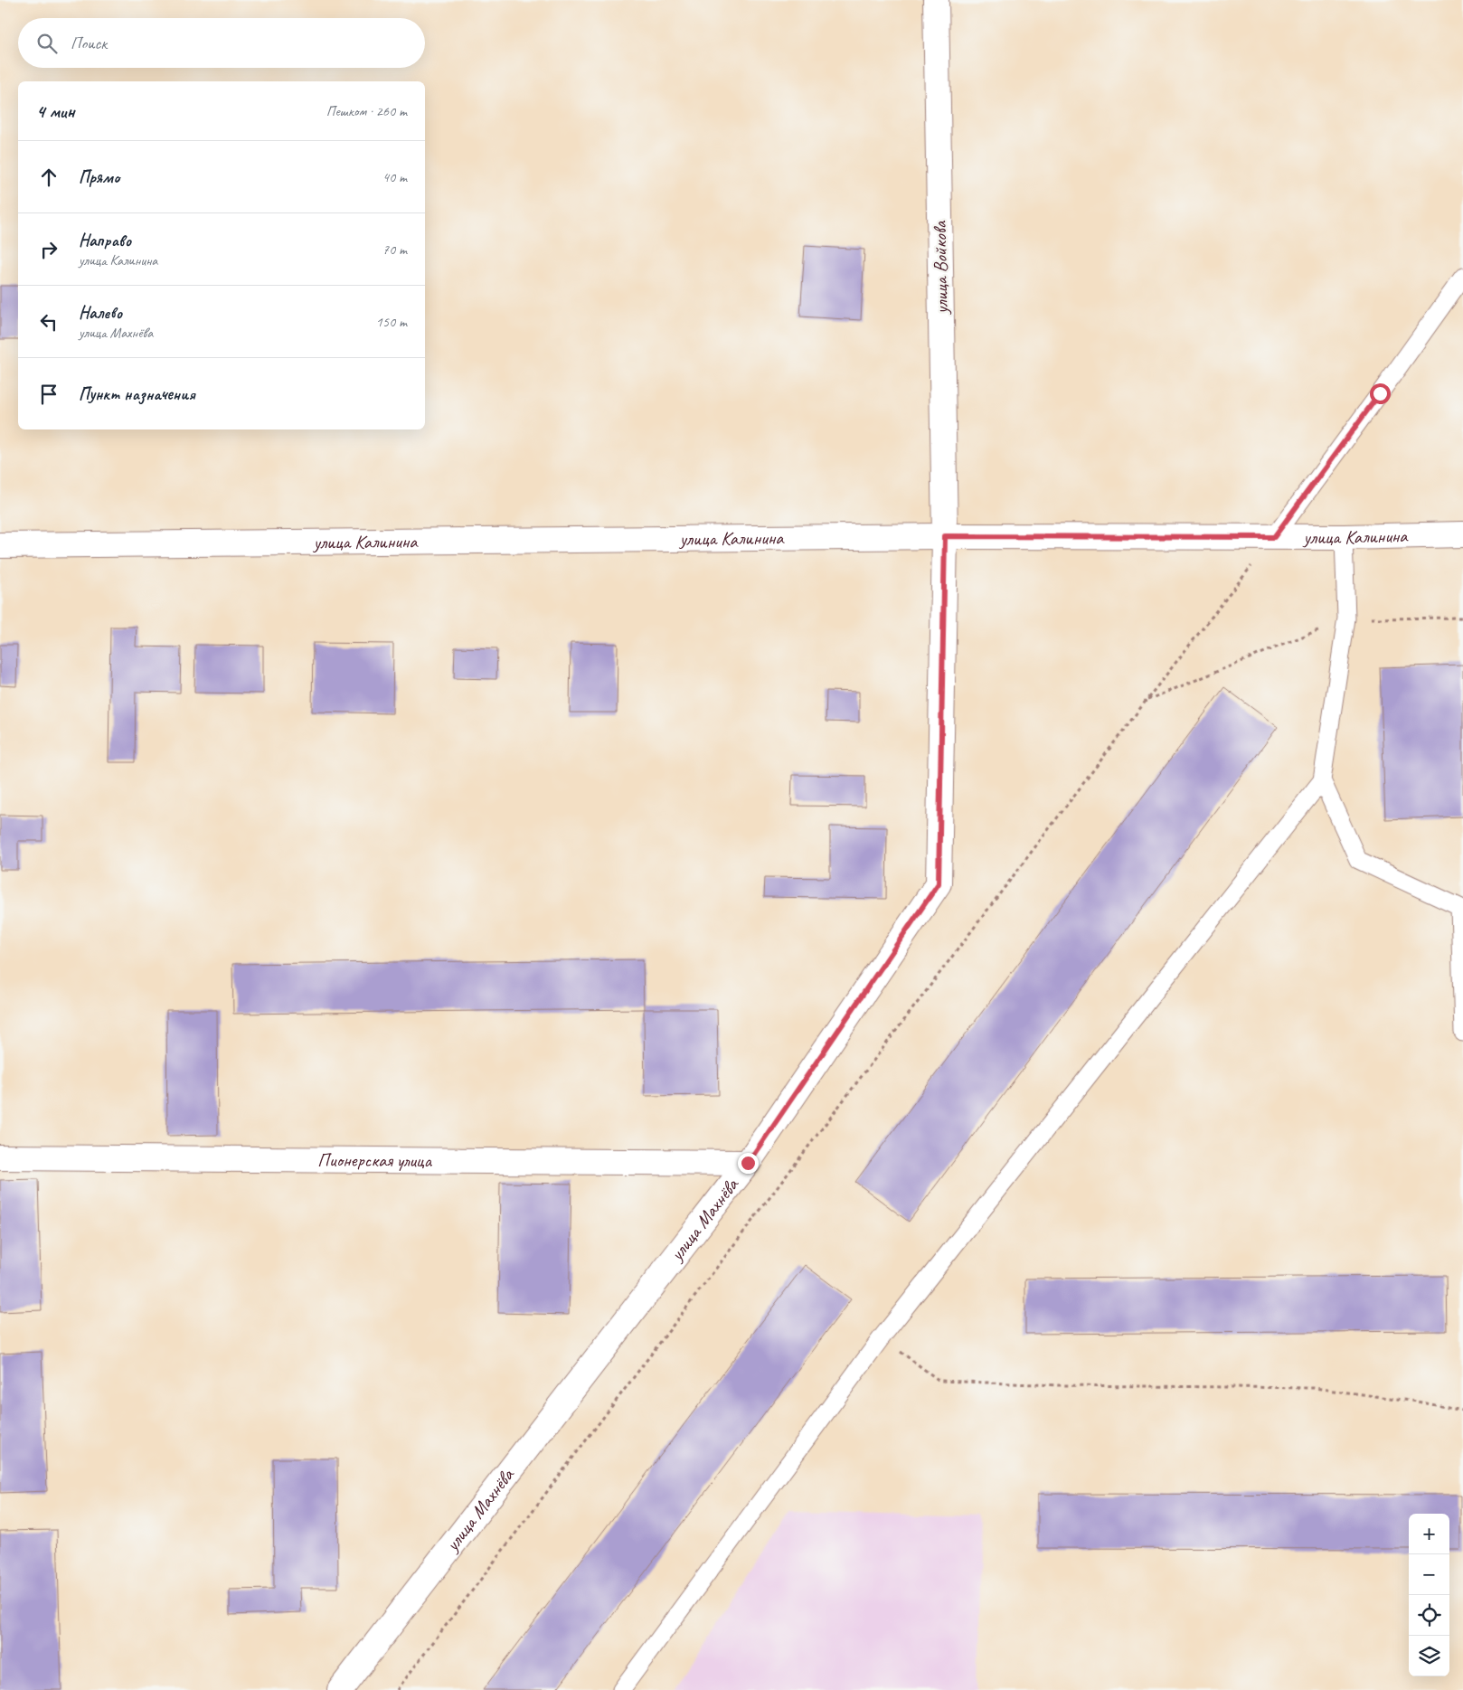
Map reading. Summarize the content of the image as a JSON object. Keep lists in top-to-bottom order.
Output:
{
  "streets": {
    "street": [
      "улица Войкова",
      "улица Калинина",
      "Пионерская улица",
      "улица Махнёва"
    ]
  },
  "crossings": [
    ["улица Войкова", "улица Калинина"],
    ["улица Войкова", "улица Махнёва"],
    ["улица Калинина", "улица Махнёва"],
    ["Пионерская улица", "улица Махнёва"]
  ],
  "page": {
    "search": "Поиск",
    "heading": ["4 мин", "Пешком · 260 m"],
    "list": [
      ["Прямо", "40 m"],
      ["Направо", "улица Калинина", "70 m"],
      ["Налево", "улица Махнёва", "150 m"],
      "Пункт назначения"
    ],
    "map_buttons": ["+", "−"]
  }
}
